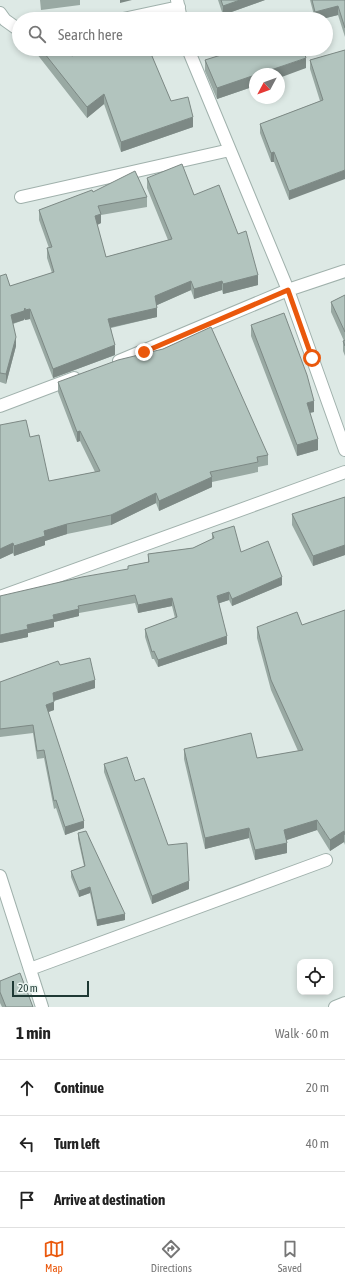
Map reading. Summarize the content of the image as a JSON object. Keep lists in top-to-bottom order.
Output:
{
  "scale_bar": "20 m",
  "north": "bottom left",
  "page": {
    "search": "Search here",
    "scale": "20 m",
    "heading": ["1 min", "Walk · 60 m"],
    "list": [
      ["Continue", "20 m"],
      ["Turn left", "40 m"],
      "Arrive at destination"
    ],
    "nav": ["Map", "Directions", "Saved"]
  }
}
